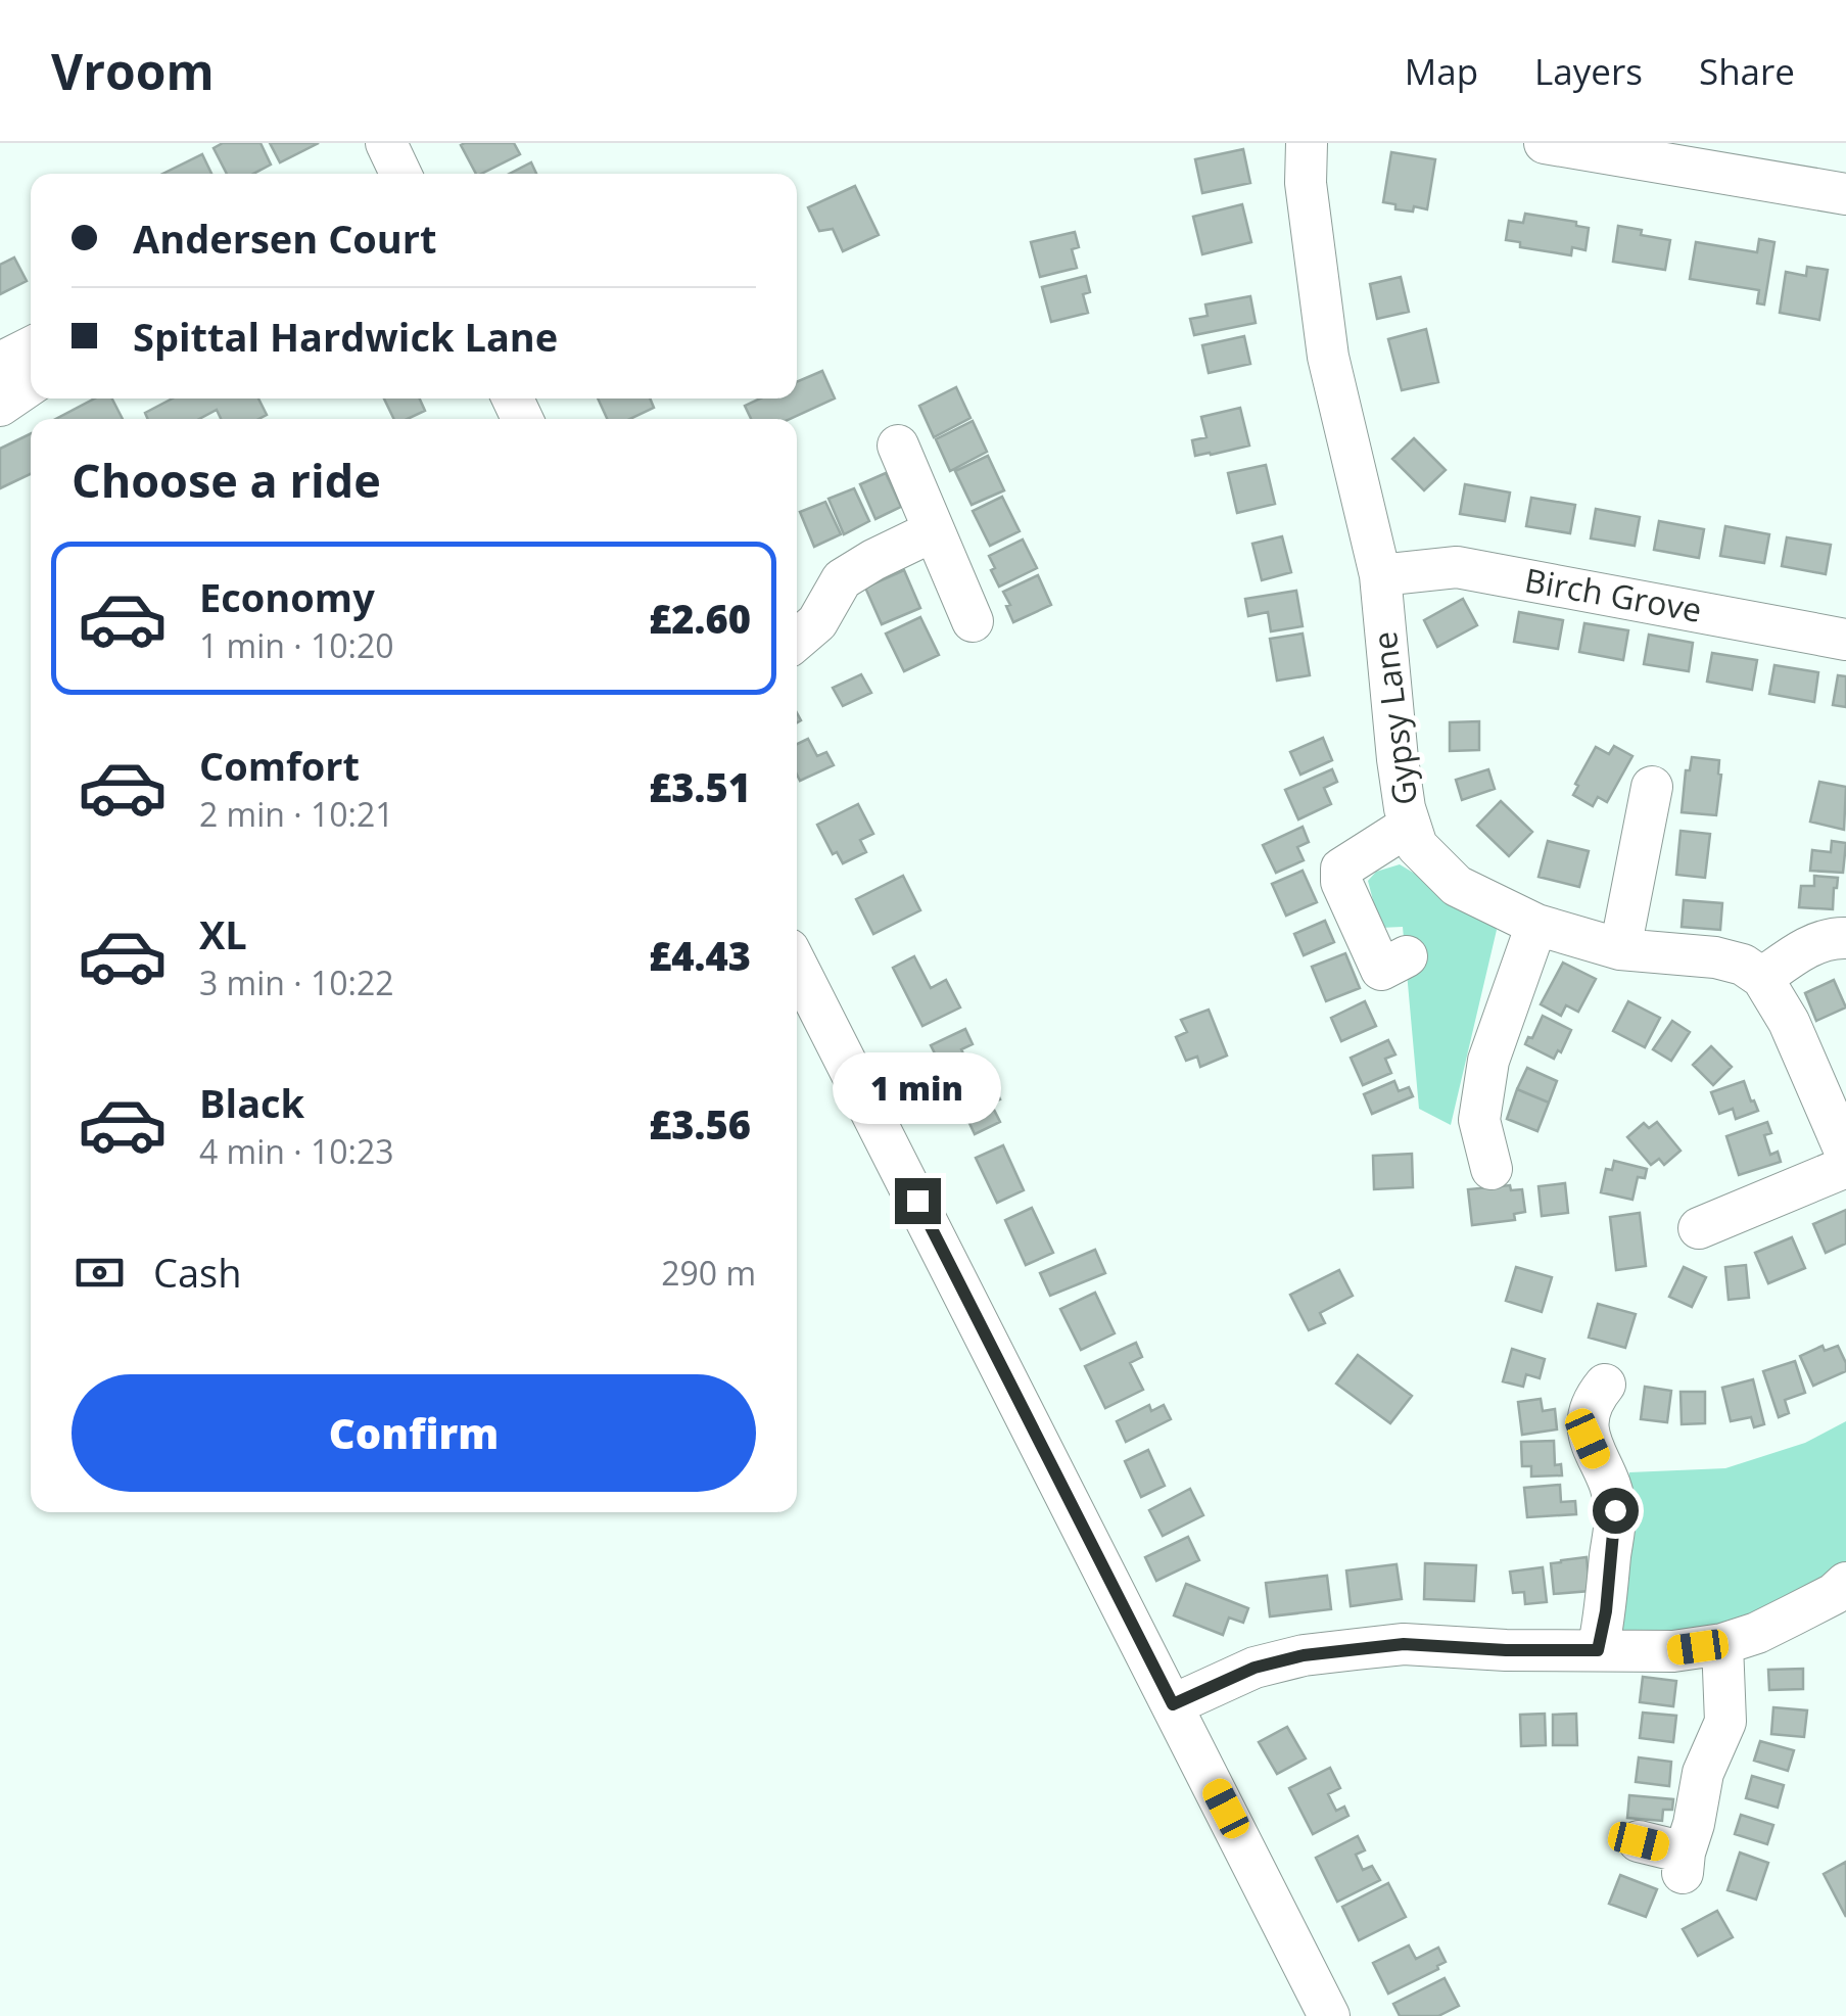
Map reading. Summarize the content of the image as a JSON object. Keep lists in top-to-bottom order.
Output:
{
  "streets": {
    "street": ["Birch Grove", "Gypsy Lane"]
  },
  "crossings": [
    ["Birch Grove", "Gypsy Lane"]
  ],
  "page": {
    "header": "Vroom",
    "nav": ["Map", "Layers", "Share"],
    "banner": ["Andersen Court", "Spittal Hardwick Lane"],
    "heading": "Choose a ride",
    "list": [
      {
        "name": "Economy",
        "note": "1 min · 10:20",
        "value": "£2.60"
      },
      {
        "name": "Comfort",
        "note": "2 min · 10:21",
        "value": "£3.51"
      },
      {
        "name": "XL",
        "note": "3 min · 10:22",
        "value": "£4.43"
      },
      {
        "name": "Black",
        "note": "4 min · 10:23",
        "value": "£3.56"
      }
    ],
    "bubble": "1 min",
    "pay": ["Cash", "290 m"],
    "buttons": "Confirm"
  }
}
